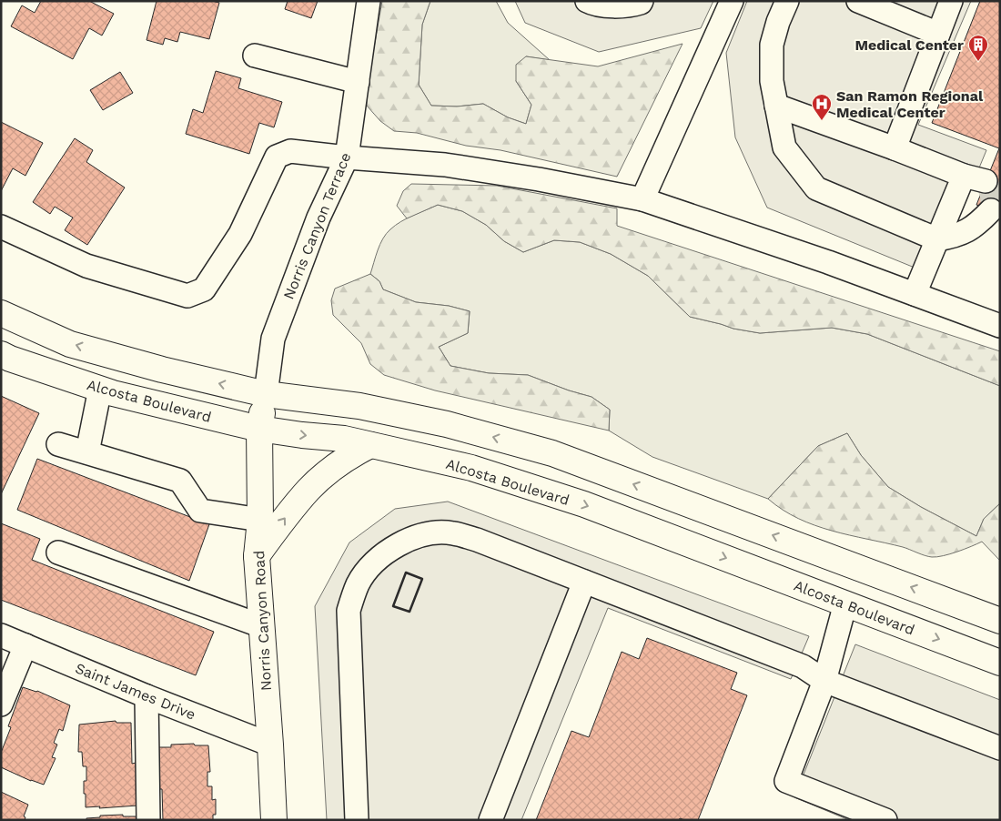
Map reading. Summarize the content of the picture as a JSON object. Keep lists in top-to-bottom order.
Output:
{
  "streets": {
    "main road": ["Alcosta Boulevard", "Norris Canyon Road"],
    "street": ["Norris Canyon Terrace", "Saint James Drive"]
  },
  "crossings": [
    ["Norris Canyon Terrace", "Norris Canyon Road"],
    ["Alcosta Boulevard", "Norris Canyon Road"],
    ["Norris Canyon Road", "Saint James Drive"]
  ],
  "places": {
    "building": ["Medical Center"],
    "hospital": ["San Ramon Regional Medical Center"]
  }
}
